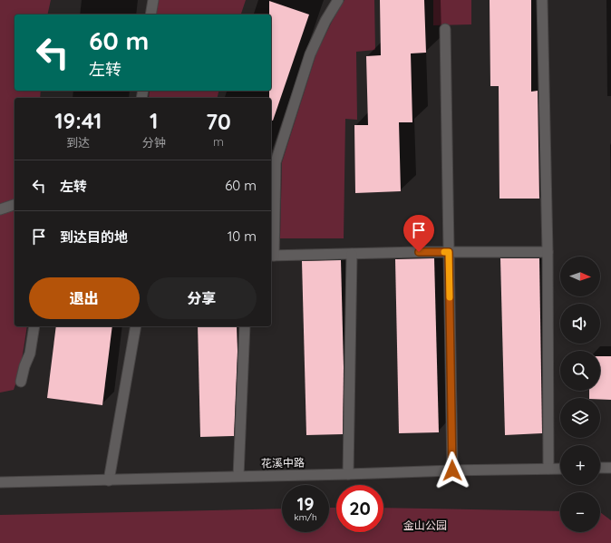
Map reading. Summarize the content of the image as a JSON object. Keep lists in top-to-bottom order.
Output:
{
  "streets": {
    "street": ["花溪中路"]
  },
  "parks": ["金山公园"],
  "north": "right",
  "page": {
    "turn": ["60 m", "左转"],
    "eta": [
      "19:41",
      "到达",
      "1",
      "分钟",
      "70",
      "m"
    ],
    "list": [
      {
        "name": "左转",
        "value": "60 m"
      },
      {
        "name": "到达目的地",
        "value": "10 m"
      }
    ],
    "map_buttons": ["+", "−"],
    "buttons": ["退出", "分享"],
    "speed": "19 km/h",
    "limit": "20"
  }
}
